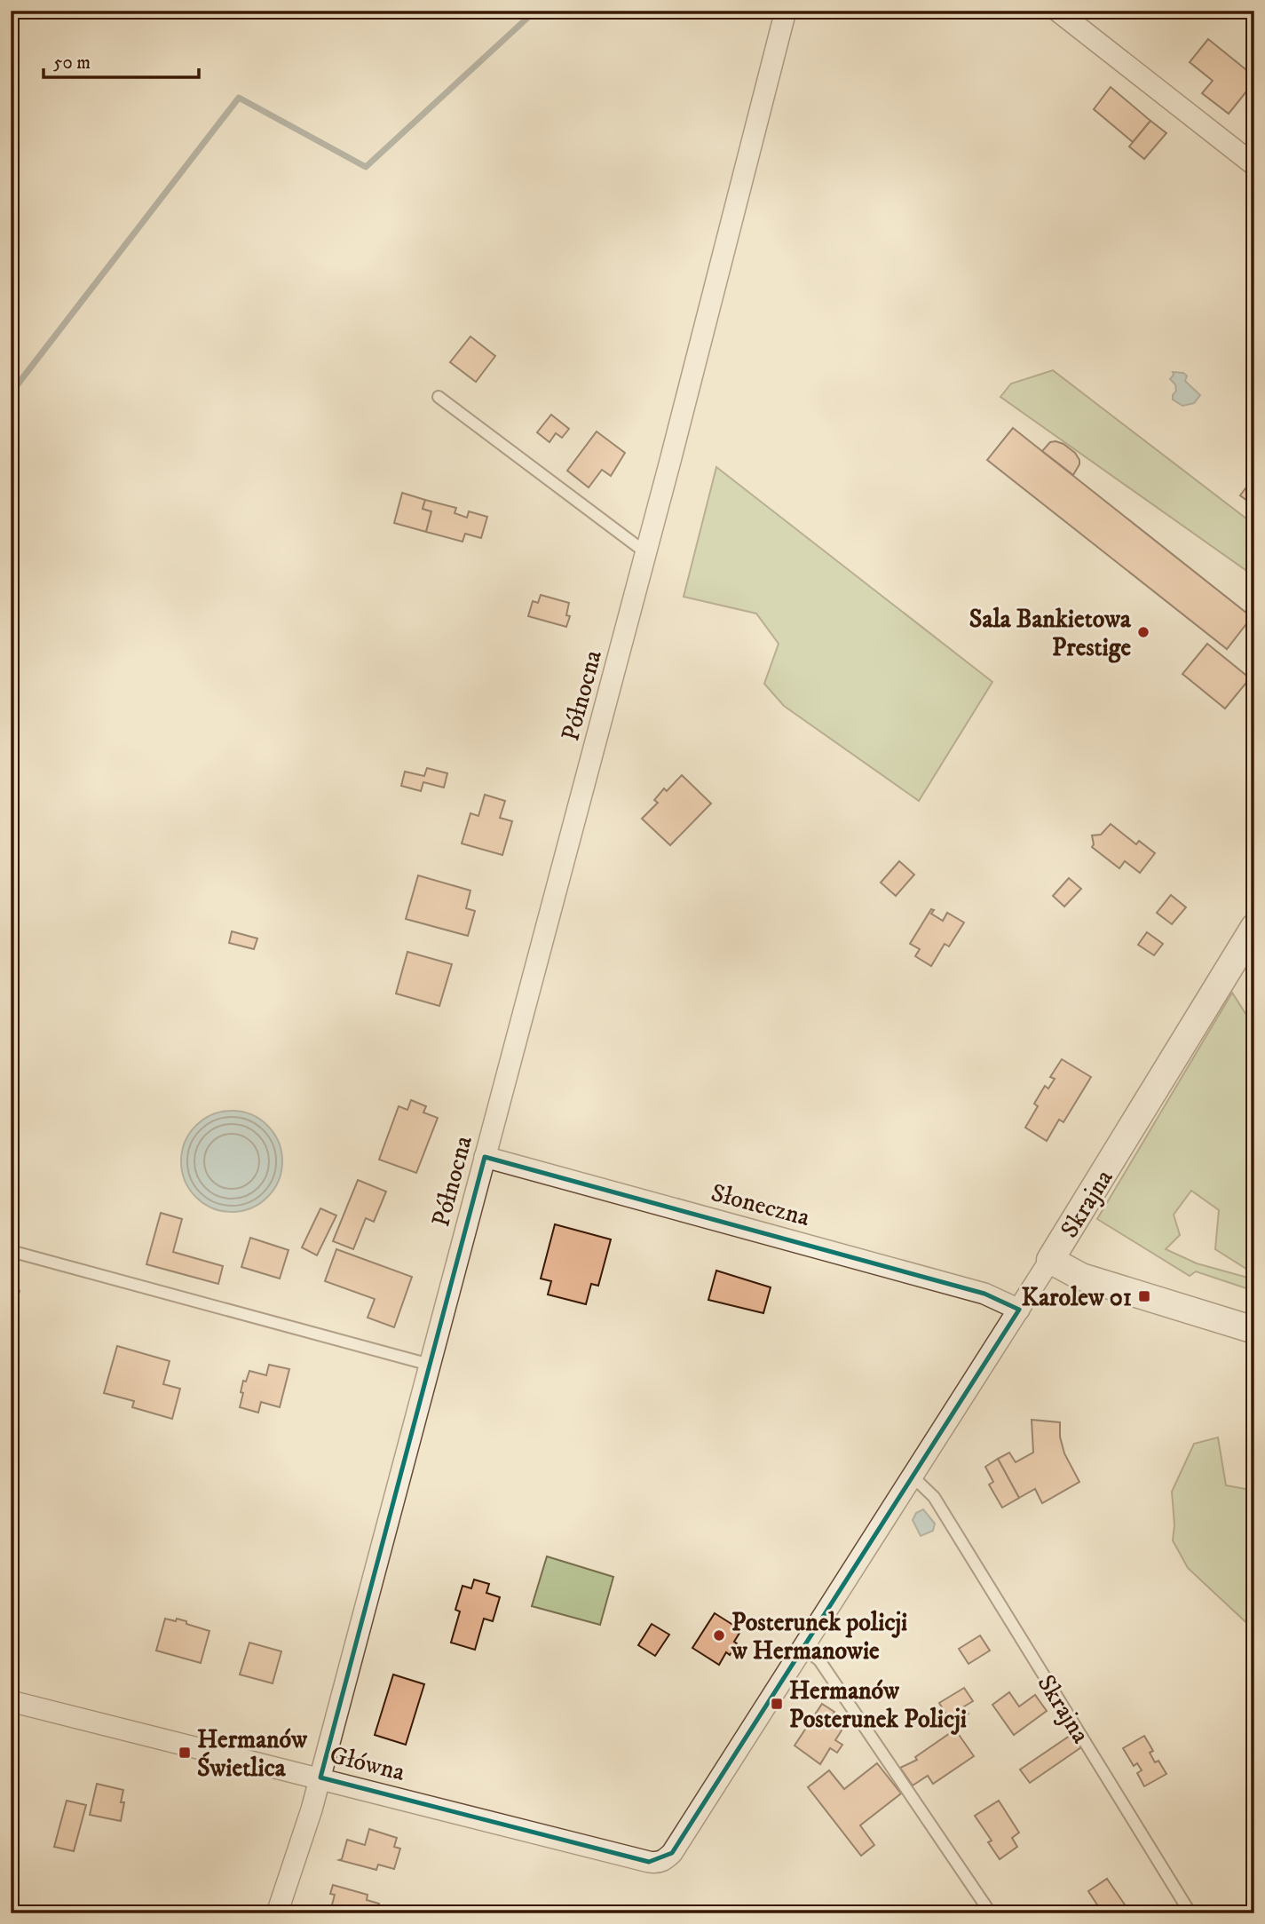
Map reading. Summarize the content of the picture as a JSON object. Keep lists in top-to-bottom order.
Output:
{
  "streets": {
    "street": [
      "Północna",
      "Skrajna",
      "Słoneczna",
      "Główna"
    ]
  },
  "crossings": [
    ["Północna", "Słoneczna"],
    ["Północna", "Główna"],
    ["Skrajna", "Słoneczna"],
    ["Skrajna", "Główna"]
  ],
  "places": {
    "other": ["Sala Bankietowa Prestige", "Posterunek policji w Hermanowie"],
    "transit": ["Karolew 01", "Hermanów Posterunek Policji", "Hermanów Świetlica"]
  },
  "scale_bar": "50 m"
}
